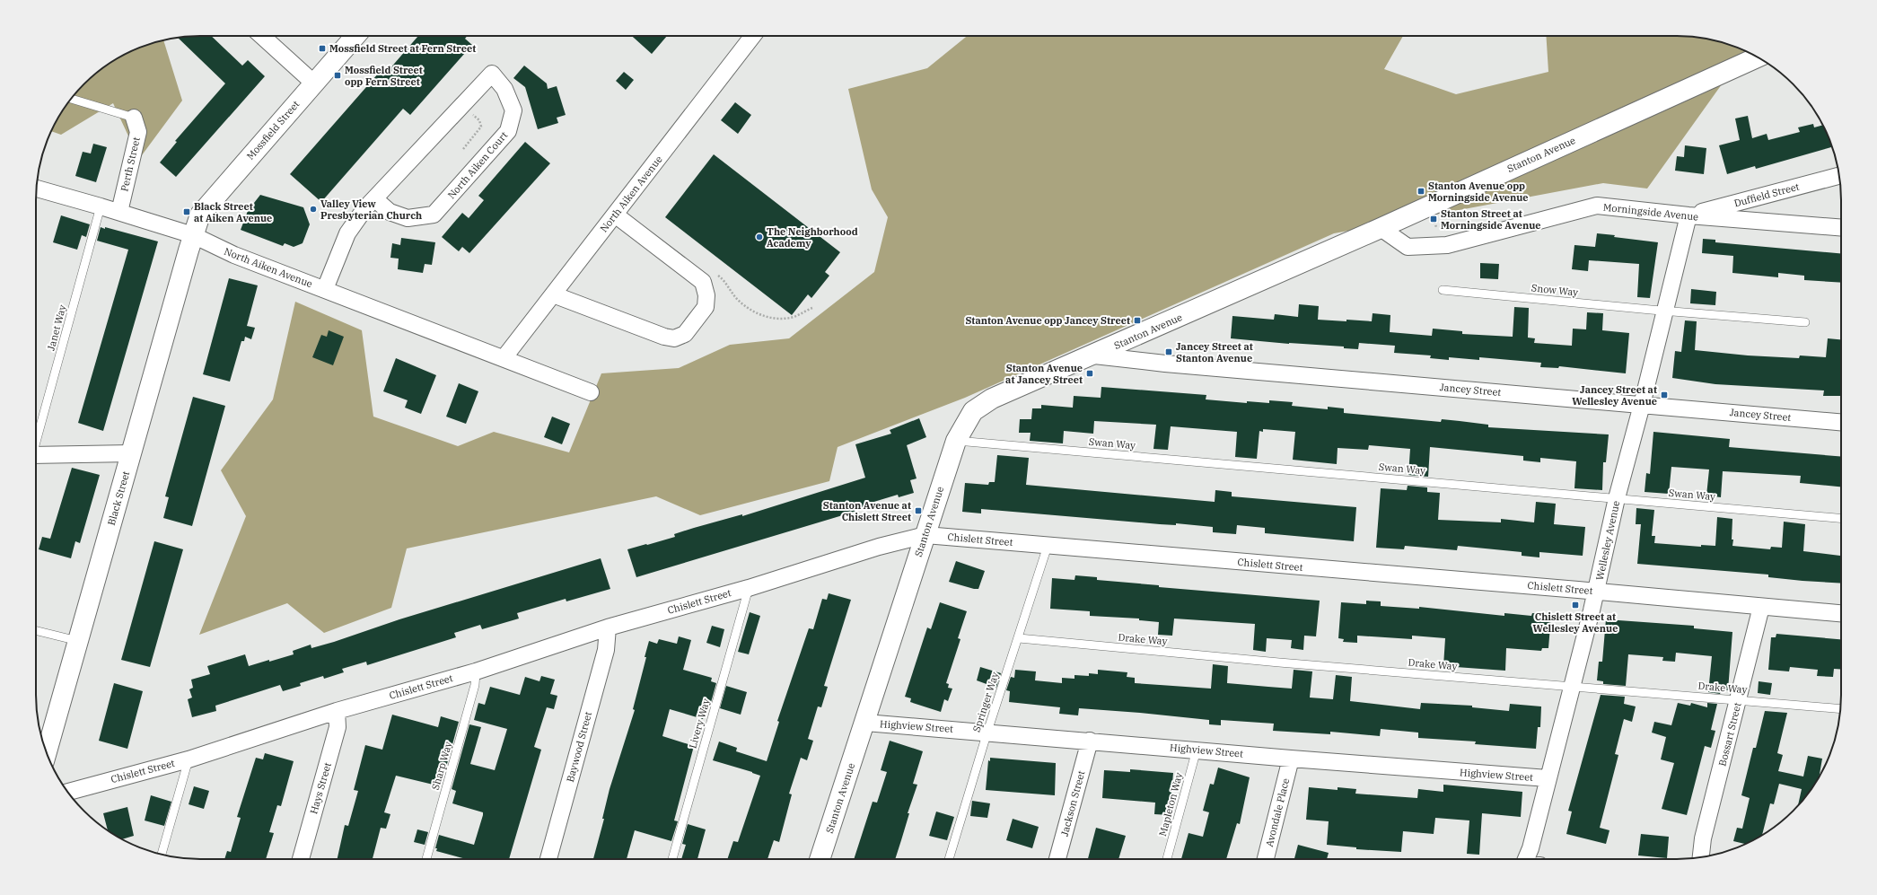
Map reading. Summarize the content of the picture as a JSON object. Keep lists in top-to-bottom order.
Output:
{
  "streets": {
    "street": [
      "Mossfield Street",
      "Stanton Avenue",
      "Perth Street",
      "North Aiken Court",
      "North Aiken Avenue",
      "Duffield Street",
      "Morningside Avenue",
      "Jancey Street",
      "Black Street",
      "Chislett Street",
      "Wellesley Avenue",
      "Highview Street",
      "Bossart Street",
      "Baywood Street",
      "Hays Street",
      "Jackson Street",
      "Avondale Place"
    ],
    "lane": [
      "Snow Way",
      "Janet Way",
      "Swan Way",
      "Drake Way",
      "Springer Way",
      "Livery Way",
      "Sharp Way",
      "Mapleton Way"
    ]
  },
  "crossings": [
    ["Mossfield Street", "North Aiken Avenue"],
    ["Mossfield Street", "Black Street"],
    ["Stanton Avenue", "Morningside Avenue"],
    ["Stanton Avenue", "Jancey Street"],
    ["Stanton Avenue", "Swan Way"],
    ["Stanton Avenue", "Chislett Street"],
    ["Stanton Avenue", "Highview Street"],
    ["Perth Street", "North Aiken Avenue"],
    ["North Aiken Court", "North Aiken Avenue"],
    ["North Aiken Avenue", "Janet Way"],
    ["North Aiken Avenue", "Black Street"],
    ["Duffield Street", "Morningside Avenue"],
    ["Duffield Street", "Wellesley Avenue"],
    ["Morningside Avenue", "Wellesley Avenue"],
    ["Snow Way", "Wellesley Avenue"],
    ["Jancey Street", "Wellesley Avenue"],
    ["Swan Way", "Wellesley Avenue"],
    ["Chislett Street", "Wellesley Avenue"],
    ["Chislett Street", "Springer Way"],
    ["Chislett Street", "Livery Way"],
    ["Chislett Street", "Bossart Street"],
    ["Chislett Street", "Baywood Street"],
    ["Chislett Street", "Sharp Way"],
    ["Chislett Street", "Hays Street"],
    ["Wellesley Avenue", "Drake Way"],
    ["Wellesley Avenue", "Highview Street"],
    ["Drake Way", "Springer Way"],
    ["Drake Way", "Bossart Street"],
    ["Springer Way", "Highview Street"],
    ["Highview Street", "Jackson Street"],
    ["Highview Street", "Mapleton Way"],
    ["Highview Street", "Avondale Place"]
  ],
  "places": {
    "transit": [
      "Mossfield Street at Fern Street",
      "Mossfield Street opp Fern Street",
      "Stanton Avenue opp Morningside Avenue",
      "Black Street at Aiken Avenue",
      "Stanton Street at Morningside Avenue",
      "Stanton Avenue opp Jancey Street",
      "Jancey Street at Stanton Avenue",
      "Stanton Avenue at Jancey Street",
      "Jancey Street at Wellesley Avenue",
      "Stanton Avenue at Chislett Street",
      "Chislett Street at Wellesley Avenue"
    ],
    "other": ["Valley View Presbyterian Church", "The Neighborhood Academy"]
  }
}
